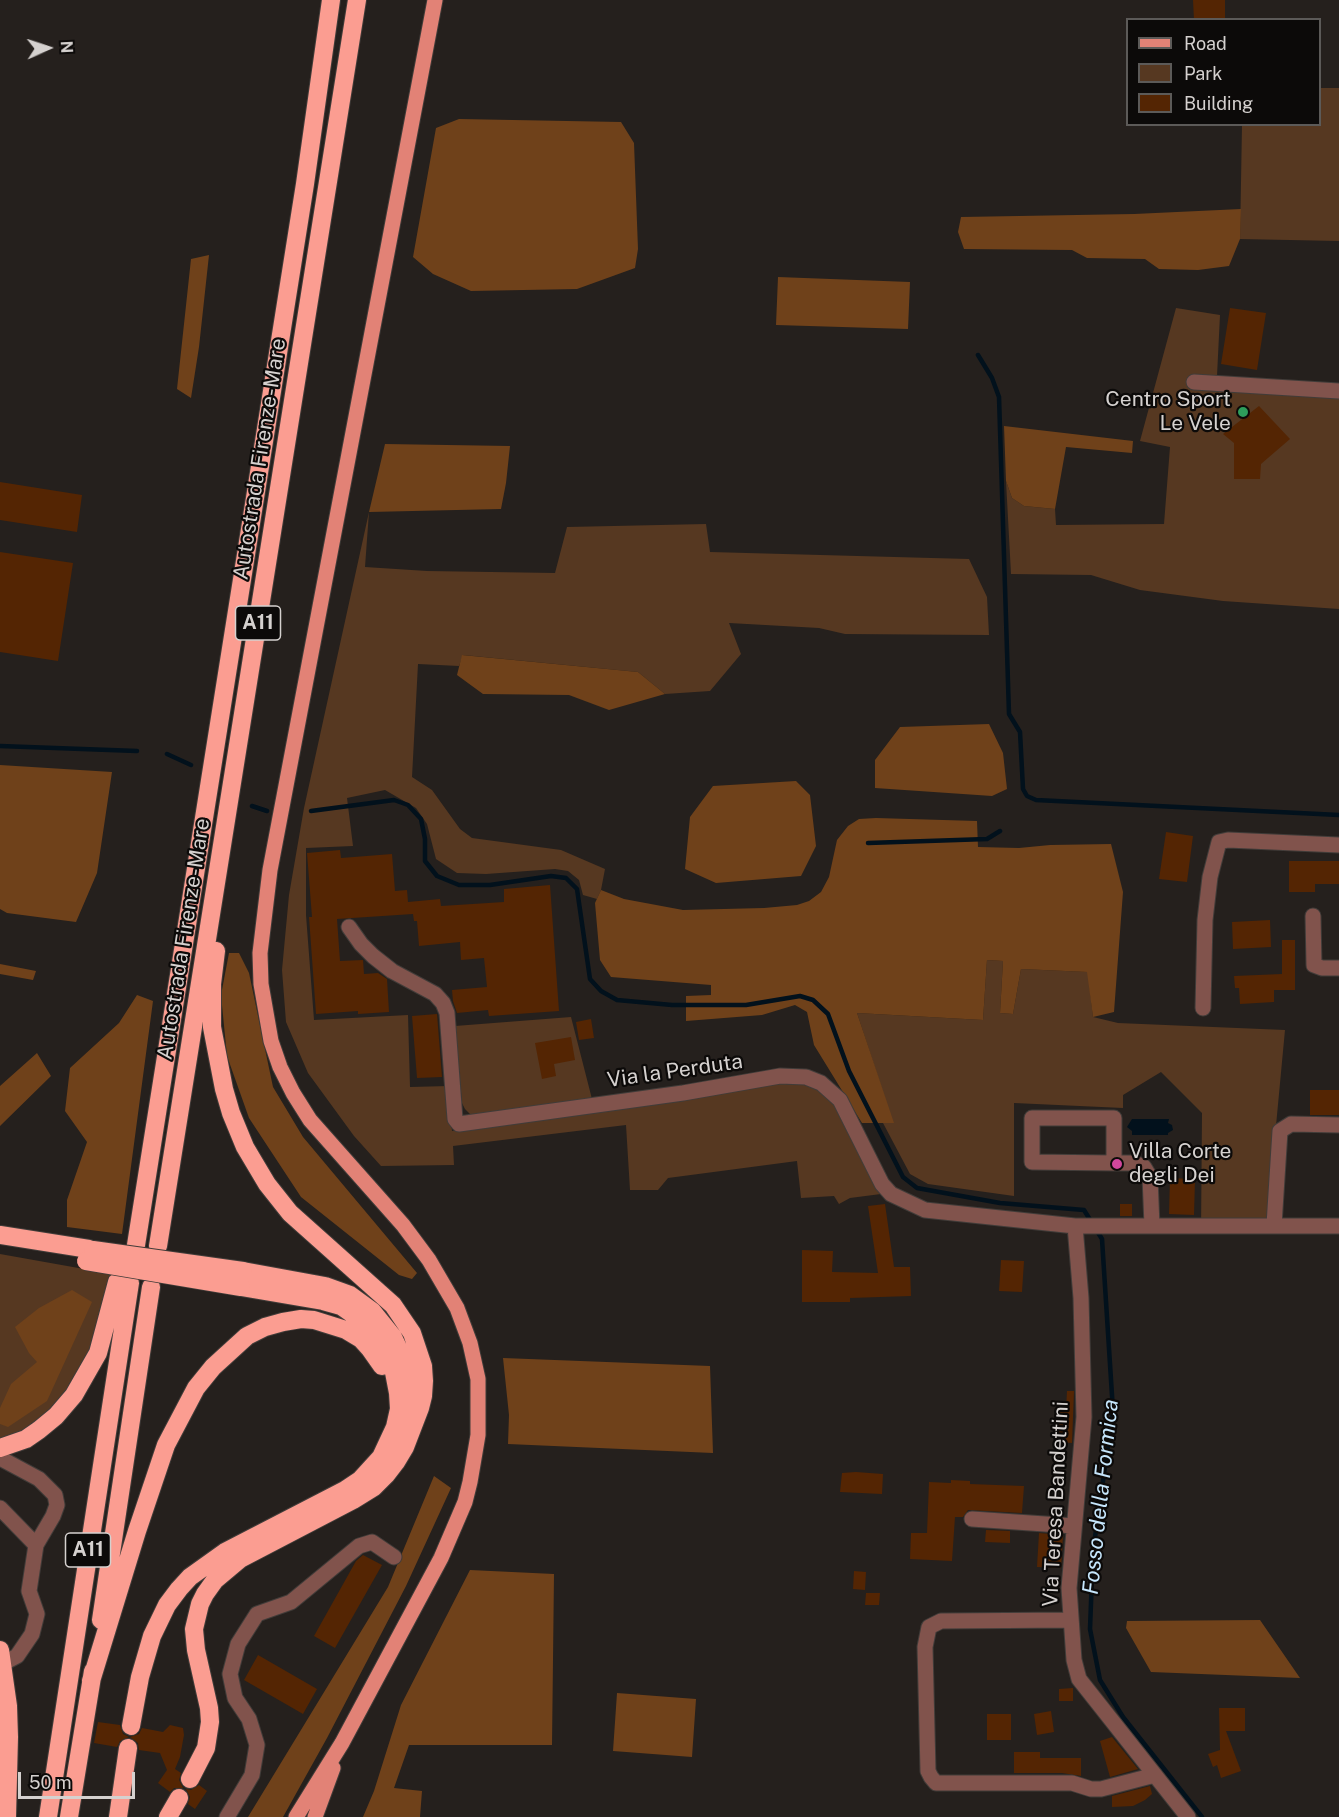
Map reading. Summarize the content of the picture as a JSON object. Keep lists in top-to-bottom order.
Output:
{
  "streets": {
    "highway": ["Autostrada Firenze-Mare", "A11"],
    "street": ["Via la Perduta", "Via Teresa Bandettini"]
  },
  "crossings": [
    ["Via la Perduta", "Via Teresa Bandettini"]
  ],
  "water": ["Fosso della Formica"],
  "places": ["Centro Sport Le Vele", "Villa Corte degli Dei"],
  "legend": ["Road", "Park", "Building"],
  "scale_bar": "50 m",
  "north": "right"
}
